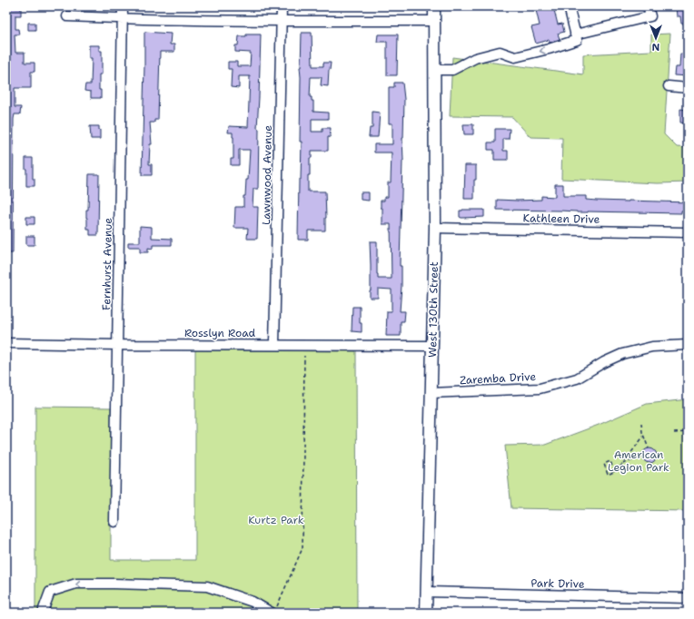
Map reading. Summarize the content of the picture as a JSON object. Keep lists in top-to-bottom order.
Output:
{
  "streets": {
    "main road": ["West 130th Street"],
    "street": [
      "Lawnwood Avenue",
      "Kathleen Drive",
      "Fernhurst Avenue",
      "Rosslyn Road",
      "Zaremba Drive",
      "Park Drive"
    ]
  },
  "crossings": [
    ["Lawnwood Avenue", "Rosslyn Road"],
    ["Kathleen Drive", "West 130th Street"],
    ["Fernhurst Avenue", "Rosslyn Road"],
    ["West 130th Street", "Rosslyn Road"],
    ["West 130th Street", "Zaremba Drive"],
    ["West 130th Street", "Park Drive"]
  ],
  "parks": ["American Legion Park", "Kurtz Park"],
  "north": "bottom"
}
